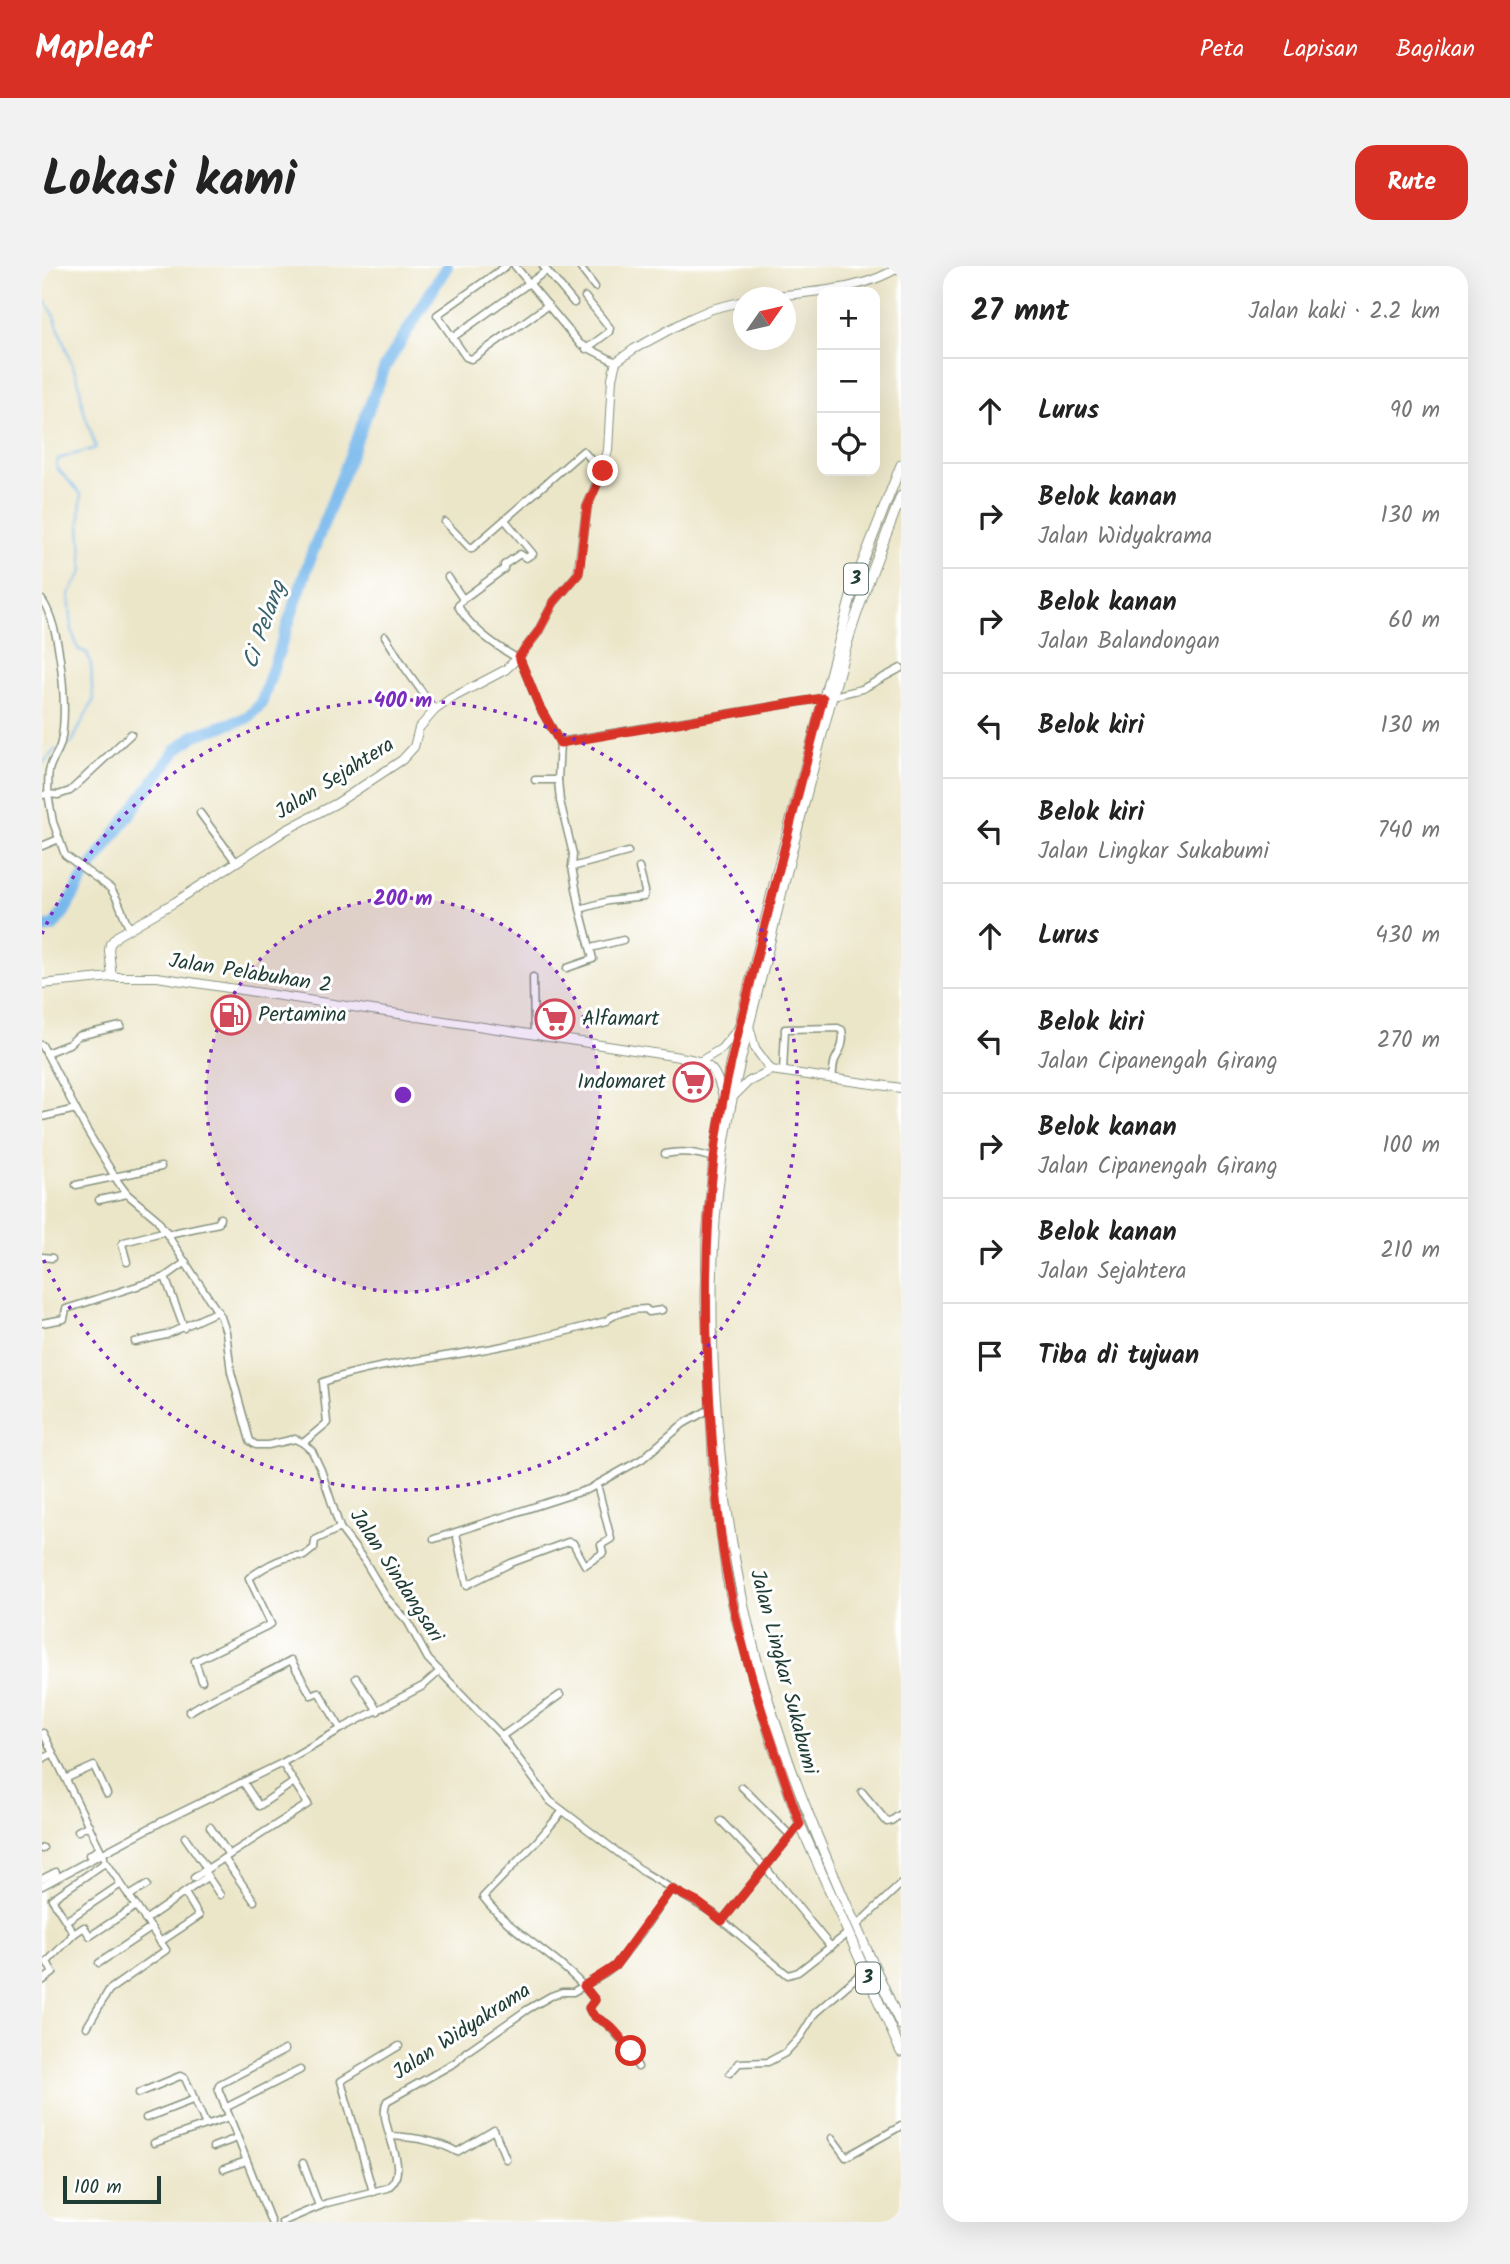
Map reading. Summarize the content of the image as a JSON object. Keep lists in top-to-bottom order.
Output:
{
  "streets": {
    "main road": ["3", "Jalan Lingkar Sukabumi"],
    "street": [
      "Jalan Sejahtera",
      "Jalan Pelabuhan 2",
      "Jalan Sindangsari",
      "Jalan Widyakrama"
    ]
  },
  "crossings": [
    ["3", "Jalan Lingkar Sukabumi"],
    ["Jalan Sejahtera", "Jalan Pelabuhan 2"],
    ["Jalan Sindangsari", "Jalan Widyakrama"]
  ],
  "water": ["Ci Pelang"],
  "places": {
    "fuel station": ["Pertamina"],
    "supermarket": ["Alfamart", "Indomaret"]
  },
  "scale_bar": "100 m",
  "north": "top right",
  "page": {
    "header": "Mapleaf",
    "nav": ["Peta", "Lapisan", "Bagikan"],
    "title": "Lokasi kami",
    "buttons": "Rute",
    "heading": ["27 mnt", "Jalan kaki · 2.2 km"],
    "map_buttons": ["+", "−"],
    "list": [
      ["Lurus", "90 m"],
      ["Belok kanan", "Jalan Widyakrama", "130 m"],
      ["Belok kanan", "Jalan Balandongan", "60 m"],
      ["Belok kiri", "130 m"],
      ["Belok kiri", "Jalan Lingkar Sukabumi", "740 m"],
      ["Lurus", "430 m"],
      ["Belok kiri", "Jalan Cipanengah Girang", "270 m"],
      ["Belok kanan", "Jalan Cipanengah Girang", "100 m"],
      ["Belok kanan", "Jalan Sejahtera", "210 m"],
      "Tiba di tujuan"
    ],
    "scale": "100 m"
  },
  "rings": ["400 m", "200 m"]
}
